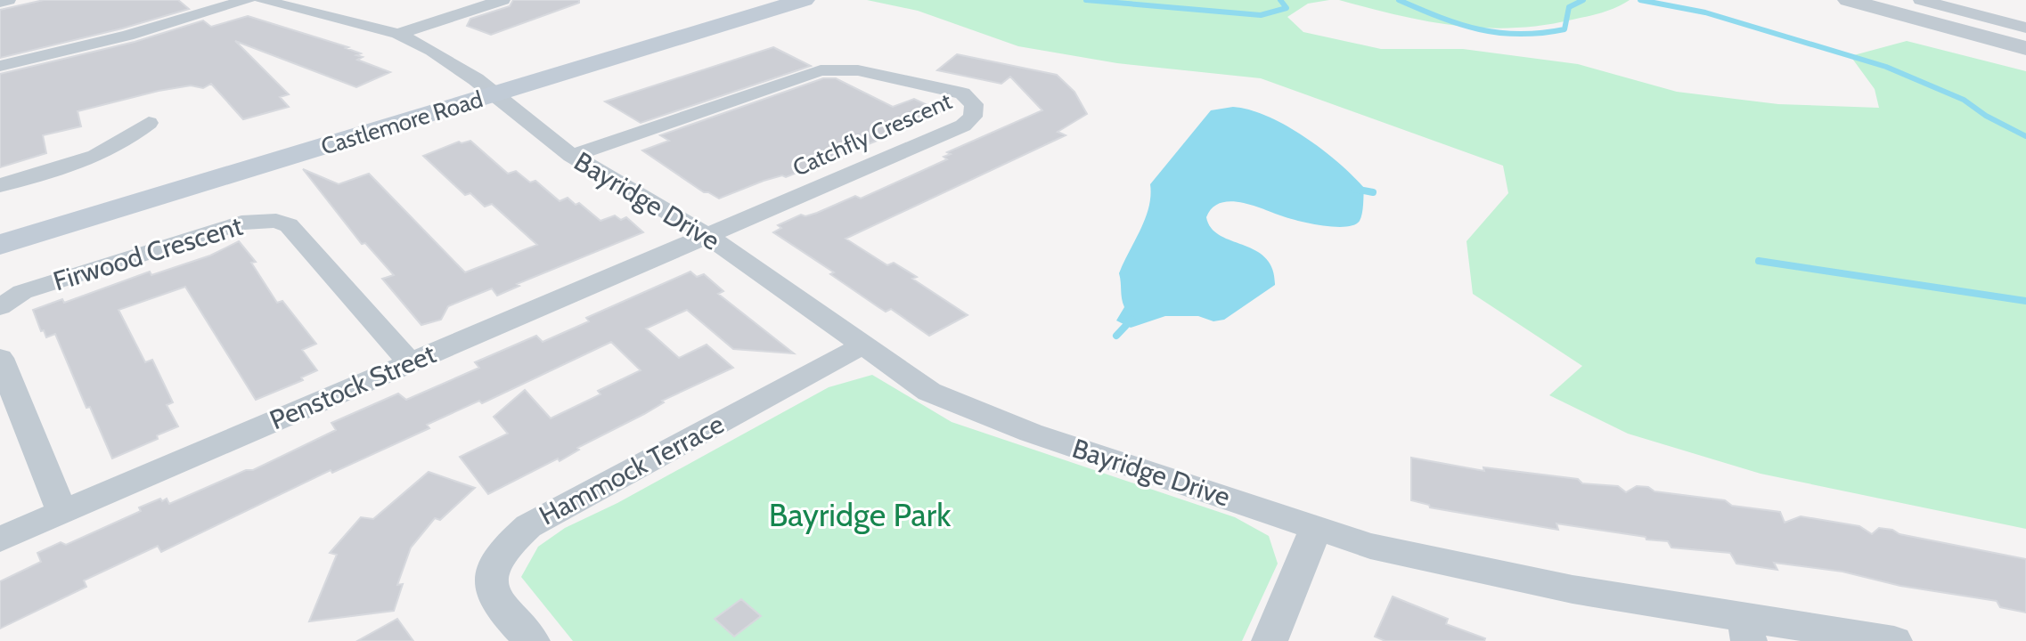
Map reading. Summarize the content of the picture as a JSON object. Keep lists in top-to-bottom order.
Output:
{
  "streets": {
    "main road": ["Castlemore Road"],
    "street": [
      "Catchfly Crescent",
      "Bayridge Drive",
      "Firwood Crescent",
      "Penstock Street",
      "Hammock Terrace"
    ]
  },
  "crossings": [
    ["Castlemore Road", "Bayridge Drive"],
    ["Catchfly Crescent", "Bayridge Drive"],
    ["Catchfly Crescent", "Penstock Street"],
    ["Bayridge Drive", "Penstock Street"],
    ["Bayridge Drive", "Hammock Terrace"],
    ["Firwood Crescent", "Penstock Street"]
  ],
  "parks": ["Bayridge Park"]
}
